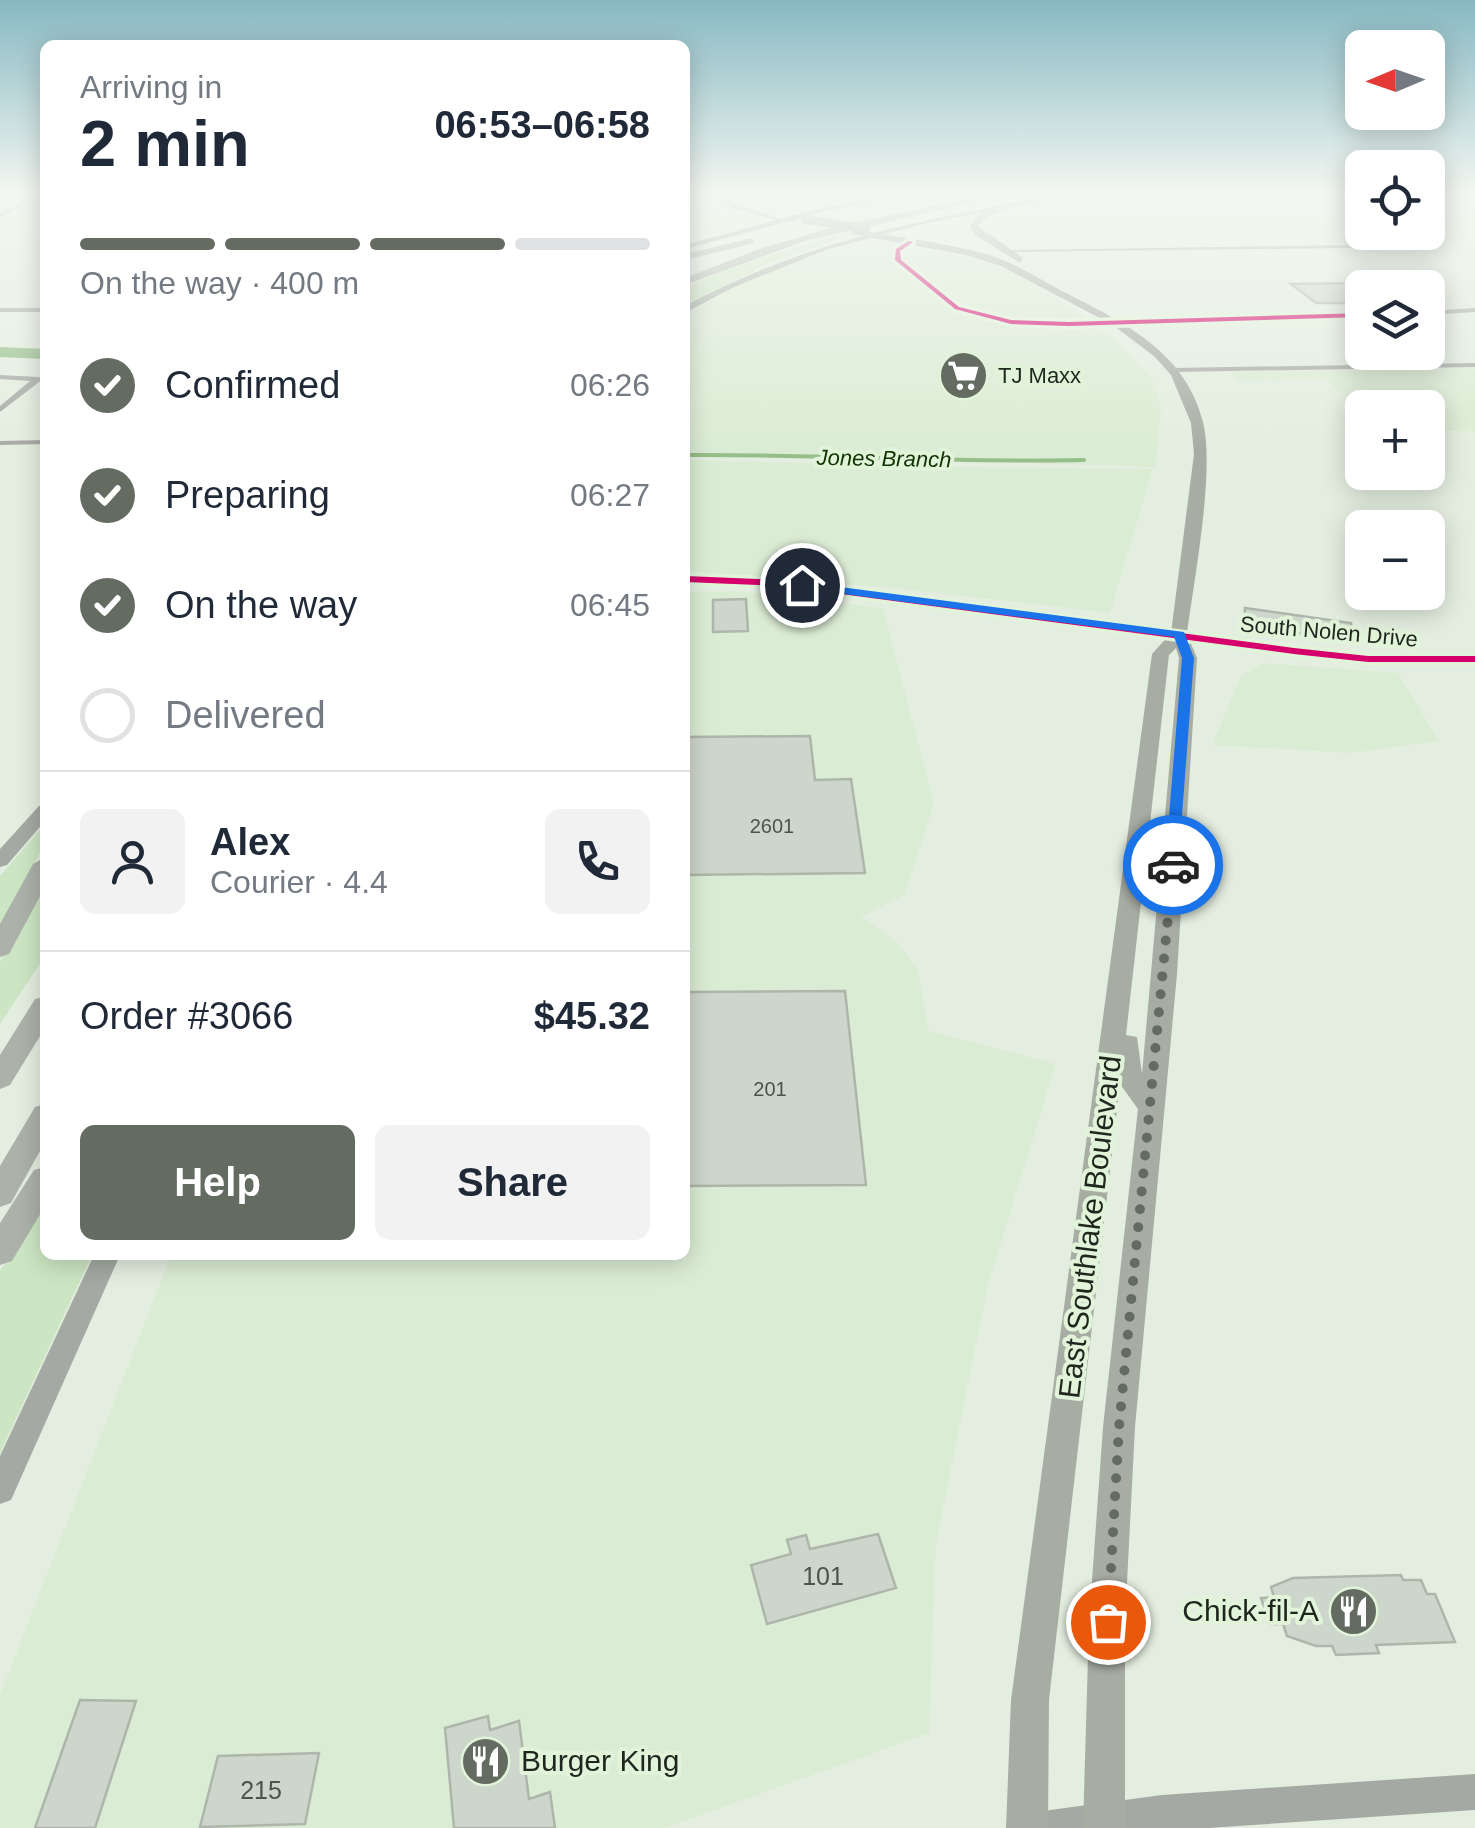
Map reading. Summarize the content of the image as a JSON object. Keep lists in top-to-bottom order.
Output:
{
  "streets": {
    "main road": ["East Southlake Boulevard"],
    "street": ["South Nolen Drive"]
  },
  "crossings": [
    ["South Nolen Drive", "East Southlake Boulevard"]
  ],
  "water": ["Jones Branch"],
  "places": {
    "supermarket": ["TJ Maxx"],
    "restaurant": ["Chick-fil-A", "Burger King"]
  },
  "house_numbers": [
    "2601",
    "201",
    "101",
    "215"
  ],
  "north": "left",
  "page": {
    "map_buttons": ["+", "−"],
    "heading": ["2 min", "Arriving in", "06:53–06:58"],
    "panel": [
      "Alex",
      "Courier · 4.4",
      "Order #3066",
      "$45.32"
    ],
    "bar": "On the way · 400 m",
    "list": [
      ["Confirmed", "06:26"],
      ["Preparing", "06:27"],
      ["On the way", "06:45"],
      "Delivered"
    ],
    "buttons": ["Help", "Share"]
  }
}
